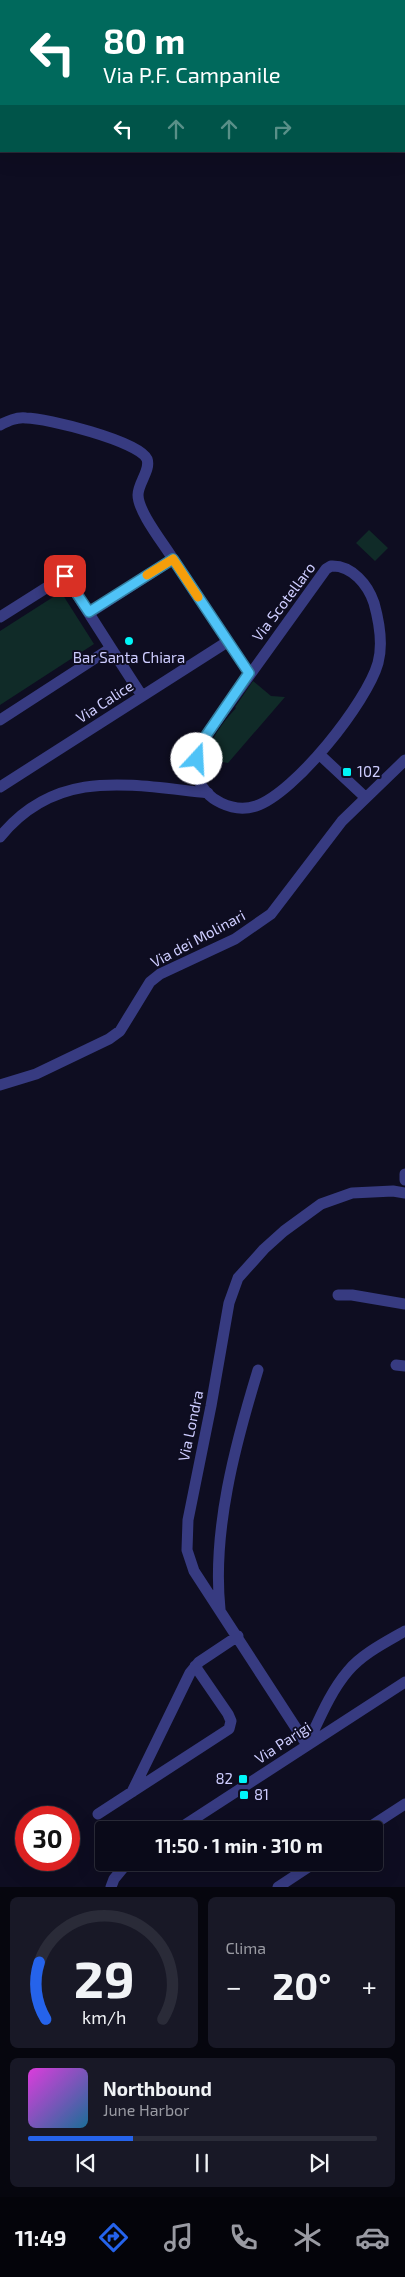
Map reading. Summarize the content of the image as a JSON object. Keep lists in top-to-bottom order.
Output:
{
  "streets": {
    "street": [
      "Via Scotellaro",
      "Via Calice",
      "Via dei Molinari",
      "Via Londra",
      "Via Parigi"
    ]
  },
  "crossings": [
    ["Via Londra", "Via Parigi"]
  ],
  "places": {
    "other": ["Bar Santa Chiara"],
    "transit": ["102", "82", "81"]
  },
  "page": {
    "turn": ["80 m", "Via P.F. Campanile"],
    "limit": "30",
    "trip": "11:50 · 1 min · 310 m",
    "tile": "Clima",
    "heat": ["−", "20°", "+"],
    "song": ["Northbound", "June Harbor"],
    "tabs": "11:49",
    "gauge": ["29", "km/h"]
  }
}
